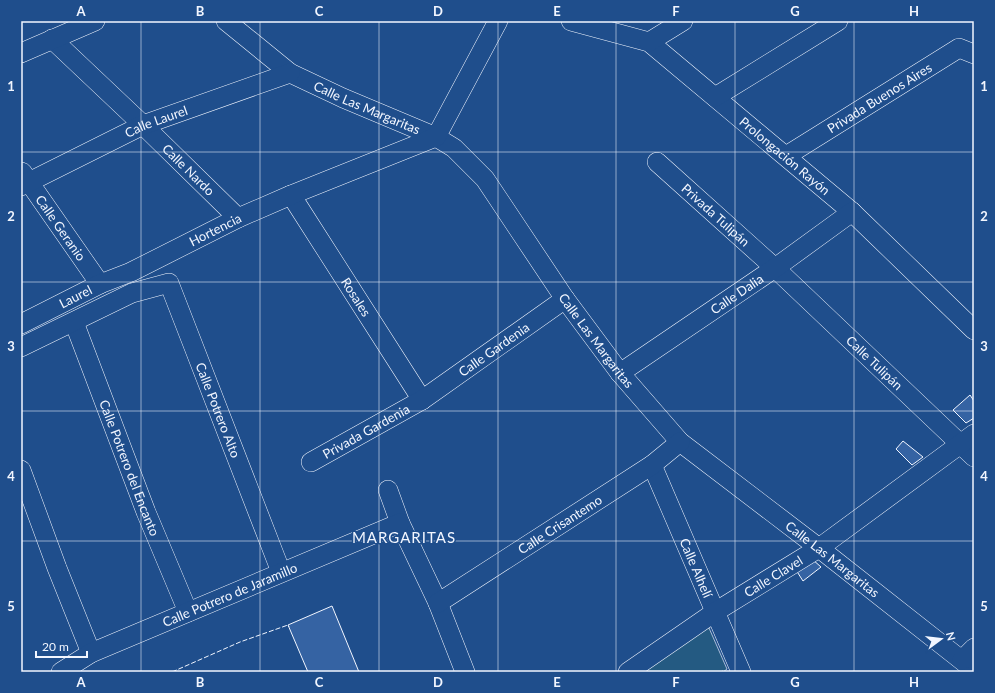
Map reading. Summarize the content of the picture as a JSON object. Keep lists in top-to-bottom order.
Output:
{
  "streets": {
    "street": [
      "Privada Buenos Aires",
      "Calle Las Margaritas",
      "Calle Laurel",
      "Prolongación Rayón",
      "Calle Nardo",
      "Privada Tulipán",
      "Calle Geranio",
      "Hortencia",
      "Calle Dalia",
      "Laurel",
      "Rosales",
      "Calle Gardenia",
      "Calle Tulipán",
      "Calle Potrero Alto",
      "Privada Gardenia",
      "Calle Potrero del Encanto",
      "Calle Crisantemo",
      "Calle Alhelí",
      "Calle Clavel",
      "Calle Potrero de Jaramillo"
    ]
  },
  "crossings": [
    ["Privada Buenos Aires", "Prolongación Rayón"],
    ["Calle Las Margaritas", "Calle Laurel"],
    ["Calle Las Margaritas", "Hortencia"],
    ["Calle Las Margaritas", "Calle Dalia"],
    ["Calle Las Margaritas", "Calle Gardenia"],
    ["Calle Las Margaritas", "Calle Crisantemo"],
    ["Calle Las Margaritas", "Calle Clavel"],
    ["Calle Laurel", "Calle Nardo"],
    ["Calle Laurel", "Calle Geranio"],
    ["Prolongación Rayón", "Calle Dalia"],
    ["Calle Nardo", "Hortencia"],
    ["Privada Tulipán", "Calle Dalia"],
    ["Privada Tulipán", "Calle Tulipán"],
    ["Calle Geranio", "Laurel"],
    ["Hortencia", "Laurel"],
    ["Hortencia", "Rosales"],
    ["Calle Dalia", "Calle Tulipán"],
    ["Rosales", "Calle Gardenia"],
    ["Rosales", "Privada Gardenia"],
    ["Calle Gardenia", "Privada Gardenia"],
    ["Calle Tulipán", "Calle Clavel"],
    ["Calle Potrero Alto", "Calle Potrero de Jaramillo"],
    ["Calle Potrero del Encanto", "Calle Potrero de Jaramillo"],
    ["Calle Crisantemo", "Calle Alhelí"],
    ["Calle Alhelí", "Calle Clavel"]
  ],
  "districts": ["MARGARITAS"],
  "scale_bar": "20 m",
  "north": "right",
  "grid": {
    "columns": [
      "A",
      "B",
      "C",
      "D",
      "E",
      "F",
      "G",
      "H"
    ],
    "rows": [
      "1",
      "2",
      "3",
      "4",
      "5"
    ]
  }
}
